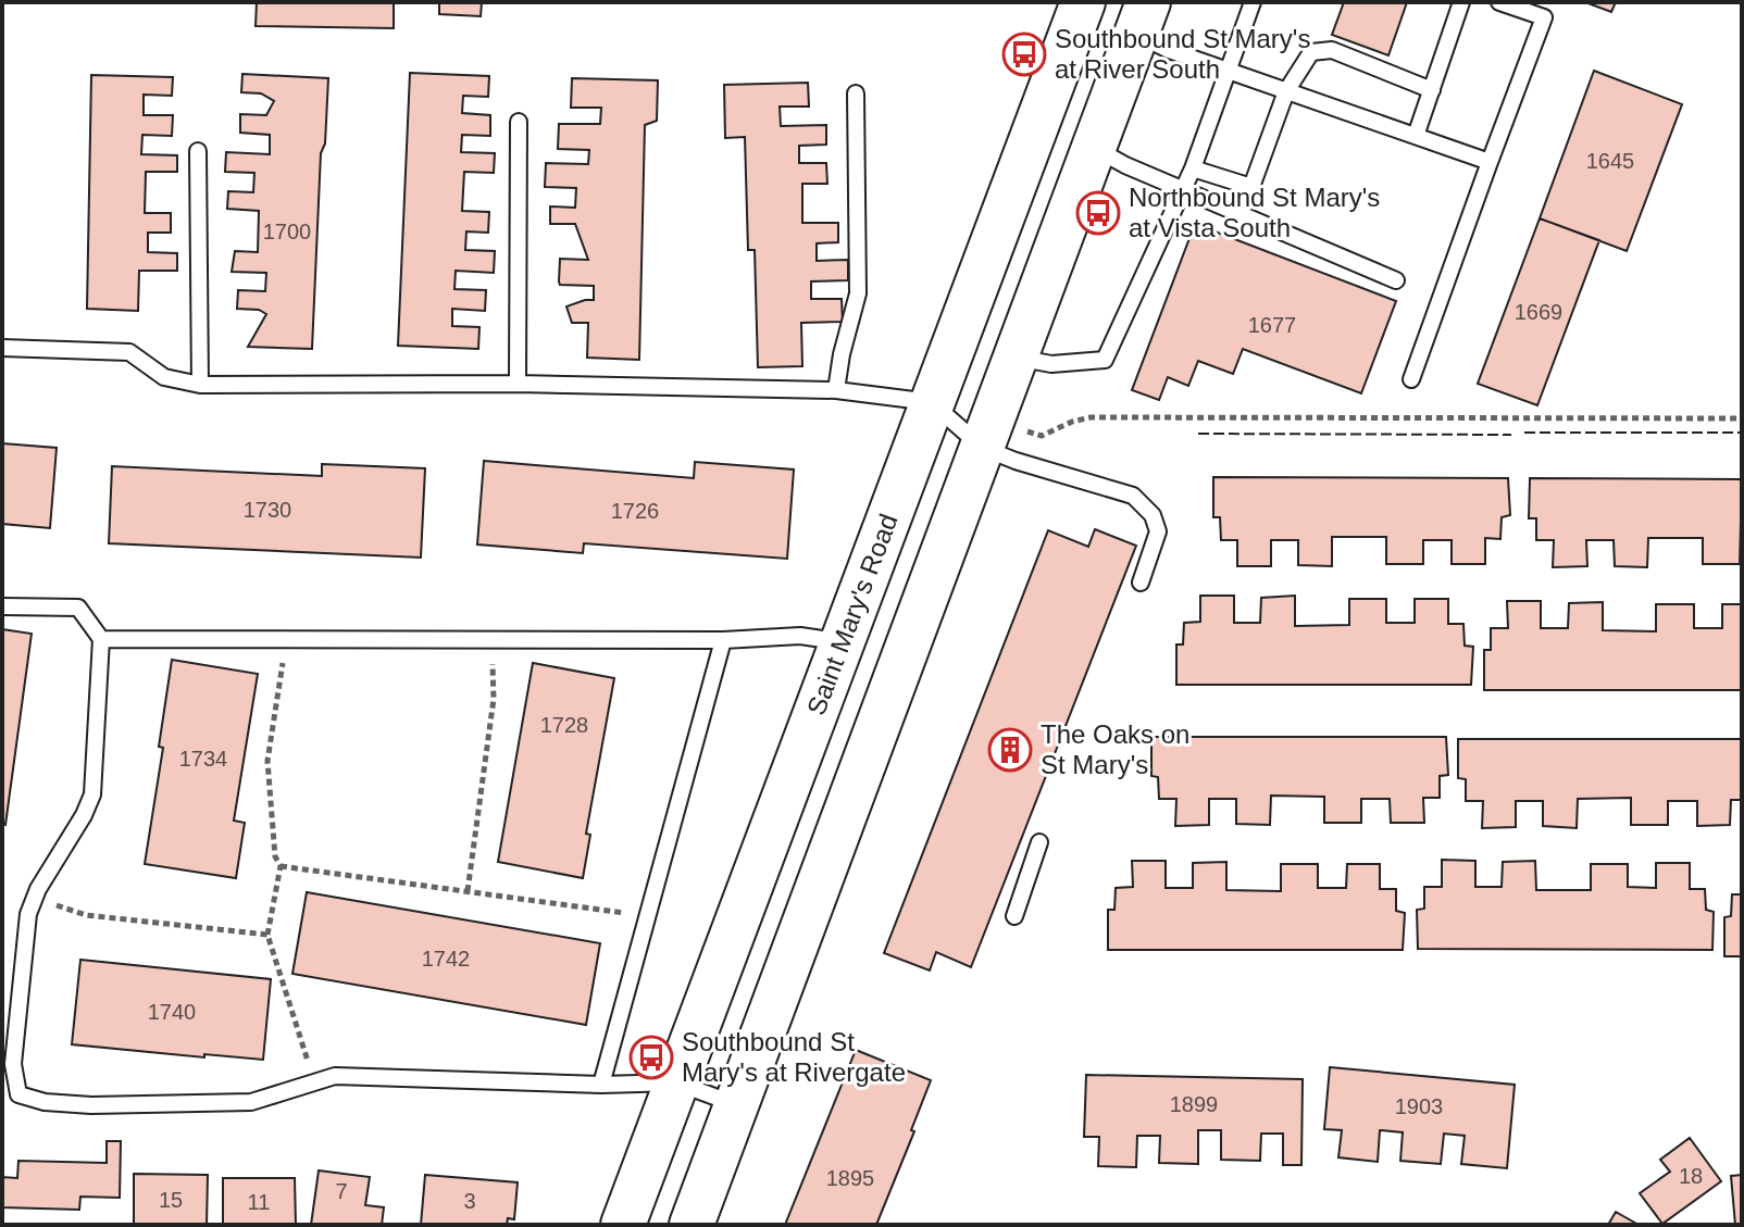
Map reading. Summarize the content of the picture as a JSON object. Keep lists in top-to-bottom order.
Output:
{
  "streets": {
    "main road": ["Saint Mary's Road"]
  },
  "places": {
    "bus stop": ["Southbound St Mary's at River South", "Northbound St Mary's at Vista South", "Southbound St Mary's at Rivergate"],
    "building": ["The Oaks on St Mary's"]
  },
  "house_numbers": [
    "1645",
    "1700",
    "1669",
    "1677",
    "1730",
    "1726",
    "1728",
    "1734",
    "1742",
    "1740",
    "1899",
    "1903",
    "18",
    "1895",
    "7",
    "15",
    "3",
    "11"
  ]
}
